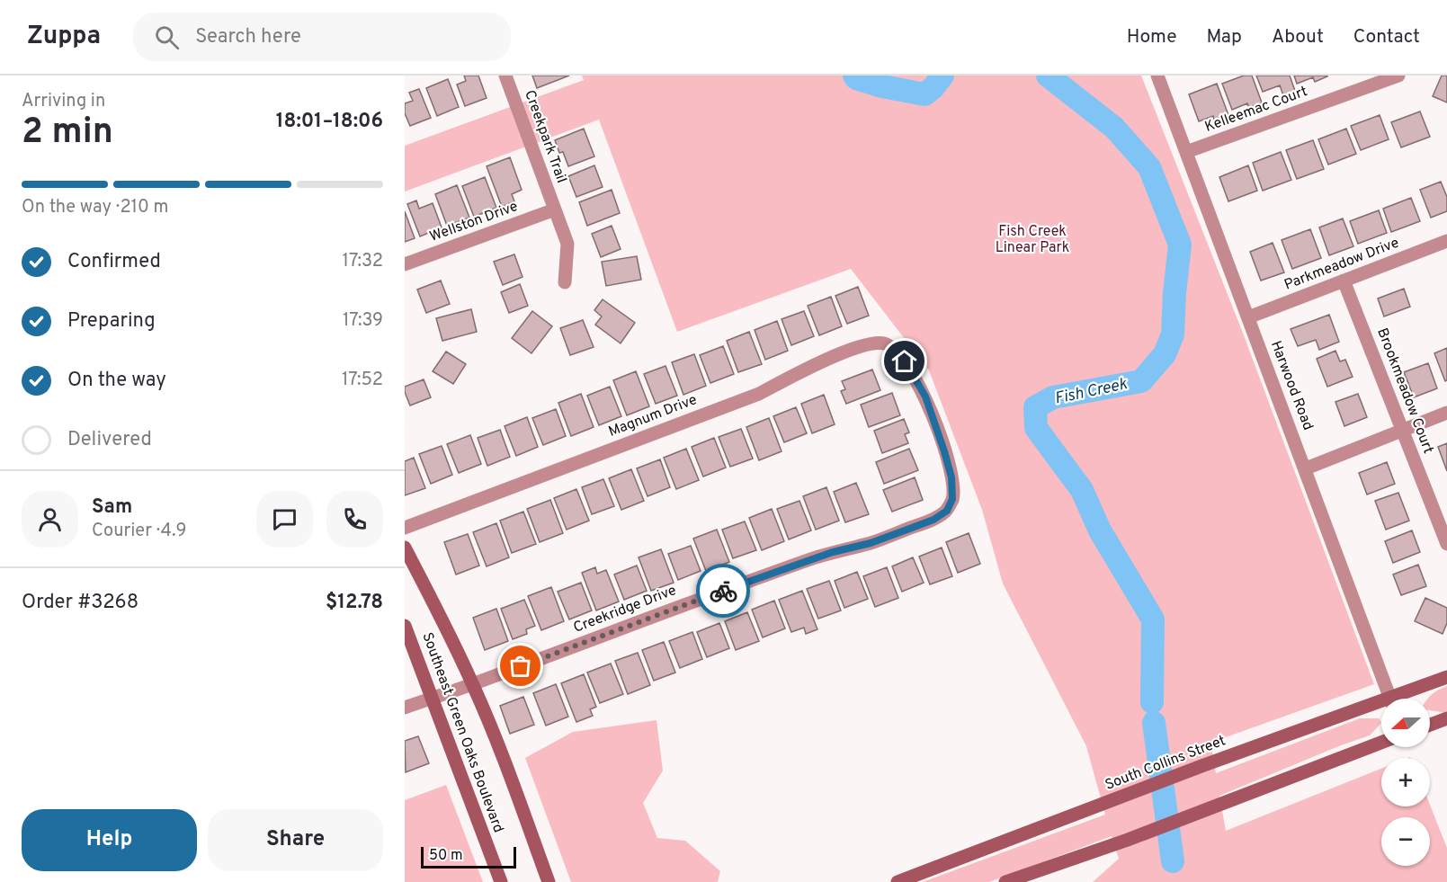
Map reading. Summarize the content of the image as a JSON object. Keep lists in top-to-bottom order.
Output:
{
  "streets": {
    "main road": ["Southeast Green Oaks Boulevard", "South Collins Street"],
    "street": [
      "Kelleemac Court",
      "Creekpark Trail",
      "Wellston Drive",
      "Parkmeadow Drive",
      "Harwood Road",
      "Brookmeadow Court",
      "Magnum Drive",
      "Creekridge Drive"
    ]
  },
  "crossings": [
    ["Kelleemac Court", "Harwood Road"],
    ["Creekpark Trail", "Wellston Drive"],
    ["Parkmeadow Drive", "Harwood Road"],
    ["Parkmeadow Drive", "Brookmeadow Court"],
    ["Magnum Drive", "Creekridge Drive"],
    ["Creekridge Drive", "Southeast Green Oaks Boulevard"]
  ],
  "water": ["Fish Creek"],
  "parks": ["Fish Creek Linear Park"],
  "scale_bar": "50 m",
  "north": "left",
  "page": {
    "header": "Zuppa",
    "search": "Search here",
    "nav": [
      "Home",
      "Map",
      "About",
      "Contact"
    ],
    "heading": ["2 min", "Arriving in", "18:01–18:06"],
    "panel": [
      "Sam",
      "Courier · 4.9",
      "Order #3268",
      "$12.78"
    ],
    "bar": "On the way · 210 m",
    "list": [
      ["Confirmed", "17:32"],
      ["Preparing", "17:39"],
      ["On the way", "17:52"],
      "Delivered"
    ],
    "map_buttons": ["+", "−"],
    "buttons": ["Help", "Share"],
    "scale": "50 m"
  }
}
